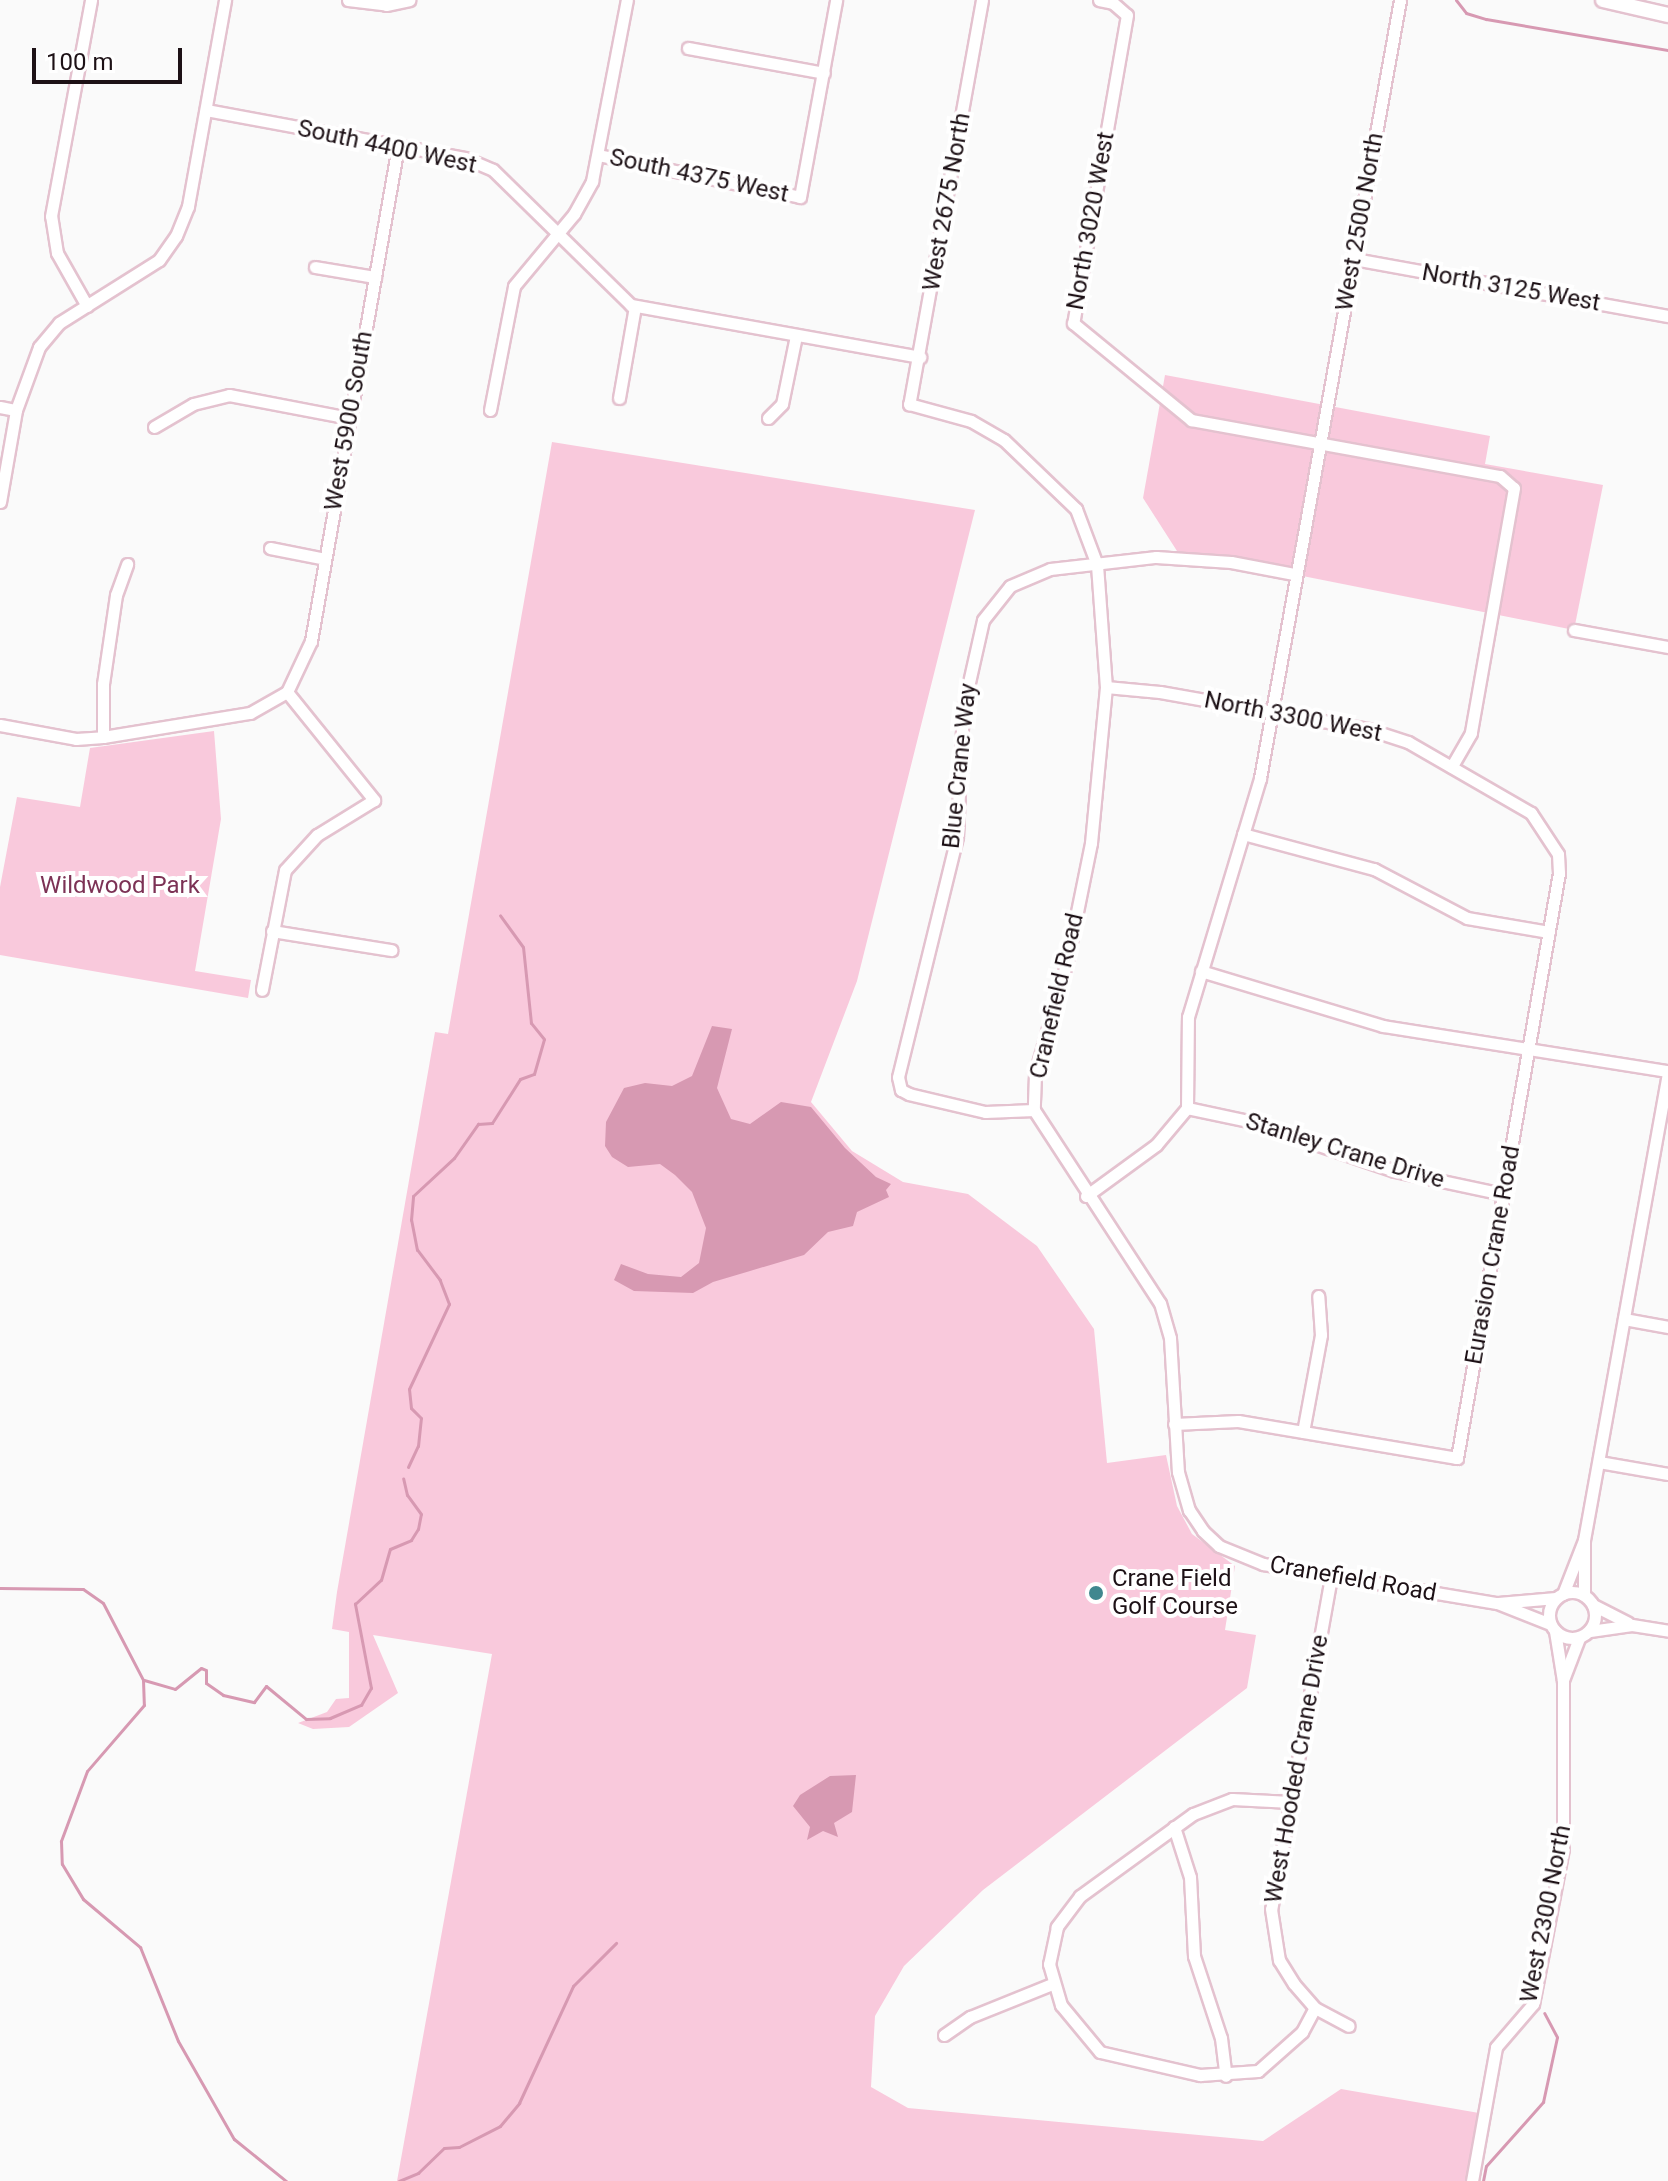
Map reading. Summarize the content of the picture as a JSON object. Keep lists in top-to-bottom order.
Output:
{
  "streets": {
    "street": [
      "South 4400 West",
      "South 4375 West",
      "West 2675 North",
      "North 3020 West",
      "West 2500 North",
      "North 3125 West",
      "West 5900 South",
      "North 3300 West",
      "Blue Crane Way",
      "Cranefield Road",
      "Stanley Crane Drive",
      "Eurasion Crane Road",
      "West Hooded Crane Drive",
      "West 2300 North"
    ]
  },
  "crossings": [
    ["South 4400 West", "West 5900 South"],
    ["West 2675 North", "Cranefield Road"],
    ["North 3020 West", "West 2500 North"],
    ["West 2500 North", "North 3125 West"],
    ["West 2500 North", "North 3300 West"],
    ["West 2500 North", "Blue Crane Way"],
    ["West 2500 North", "Stanley Crane Drive"],
    ["North 3300 West", "Cranefield Road"],
    ["North 3300 West", "Eurasion Crane Road"],
    ["Blue Crane Way", "Cranefield Road"],
    ["Cranefield Road", "West Hooded Crane Drive"],
    ["Stanley Crane Drive", "Eurasion Crane Road"]
  ],
  "parks": ["Wildwood Park"],
  "places": ["Crane Field Golf Course"],
  "scale_bar": "100 m"
}
